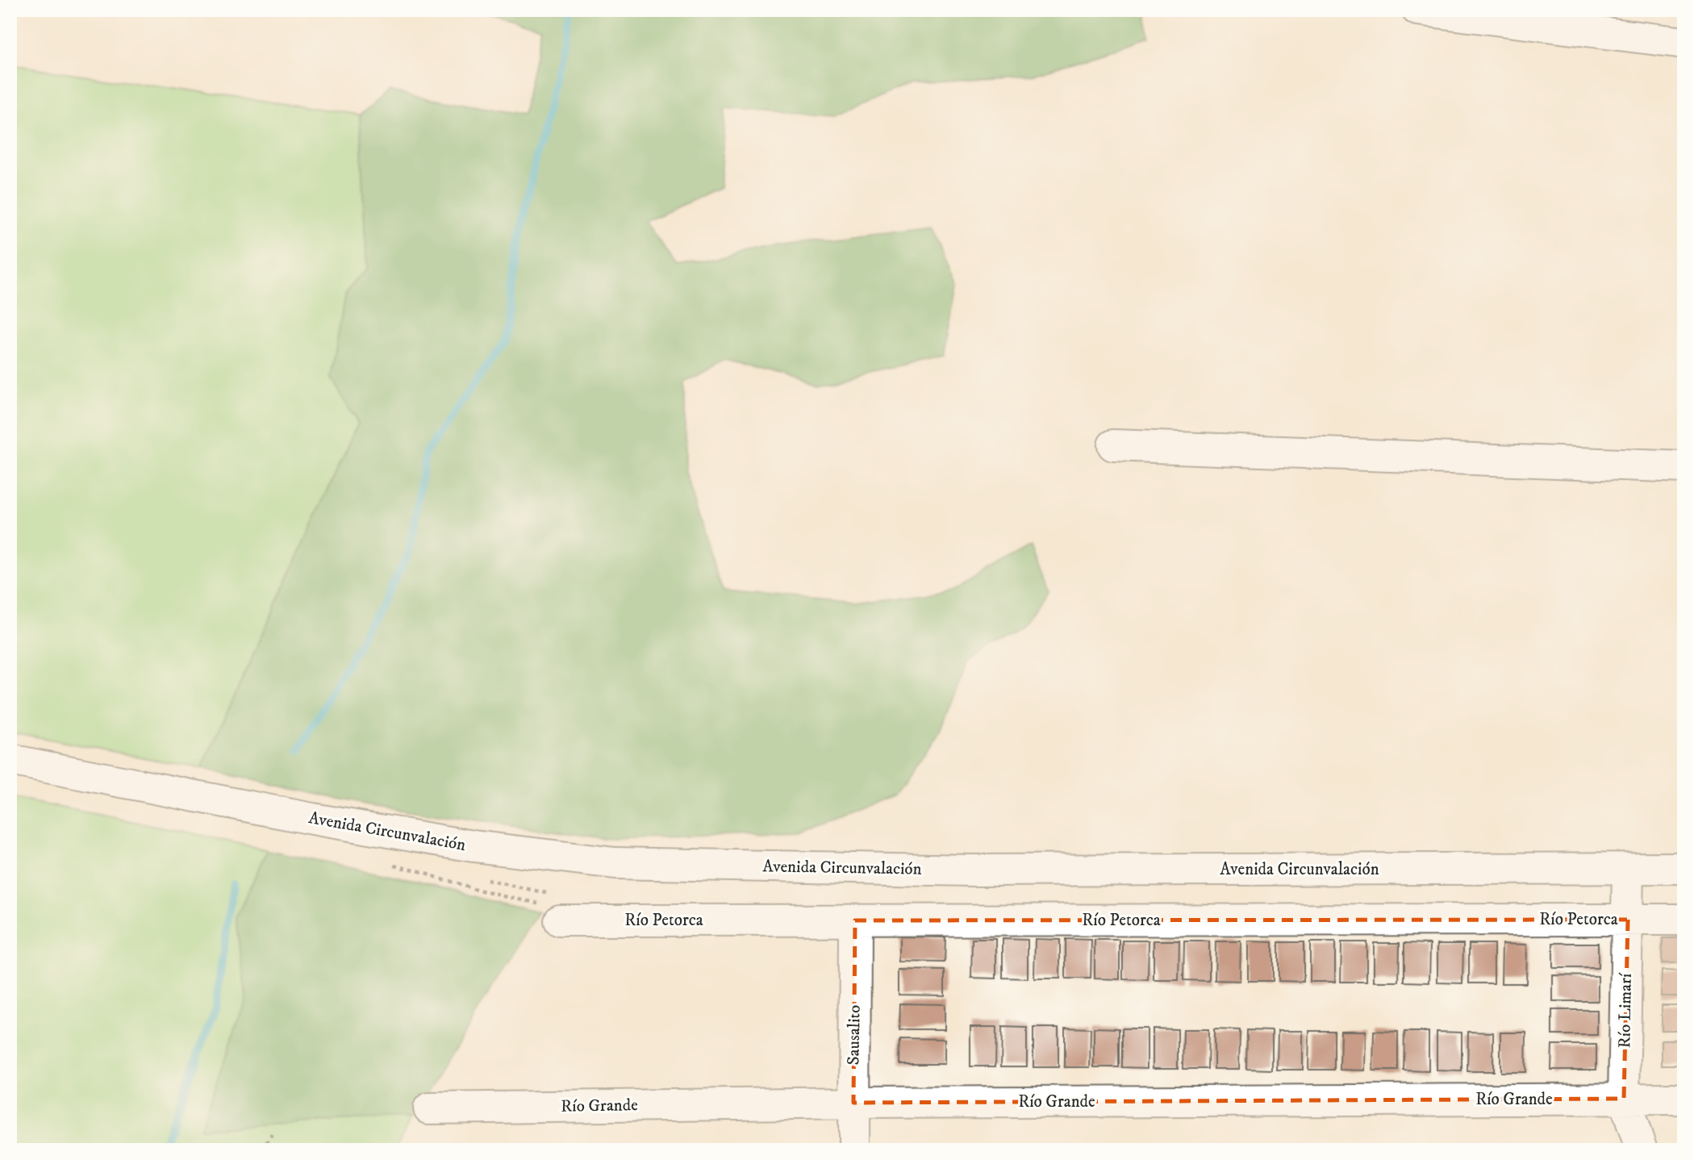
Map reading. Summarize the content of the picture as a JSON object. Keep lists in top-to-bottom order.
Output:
{
  "streets": {
    "street": [
      "Avenida Circunvalación",
      "Río Petorca",
      "Río Limarí",
      "Sausalito",
      "Río Grande"
    ]
  },
  "crossings": [
    ["Avenida Circunvalación", "Río Limarí"],
    ["Río Petorca", "Río Limarí"],
    ["Río Petorca", "Sausalito"],
    ["Río Limarí", "Río Grande"],
    ["Sausalito", "Río Grande"]
  ]
}
